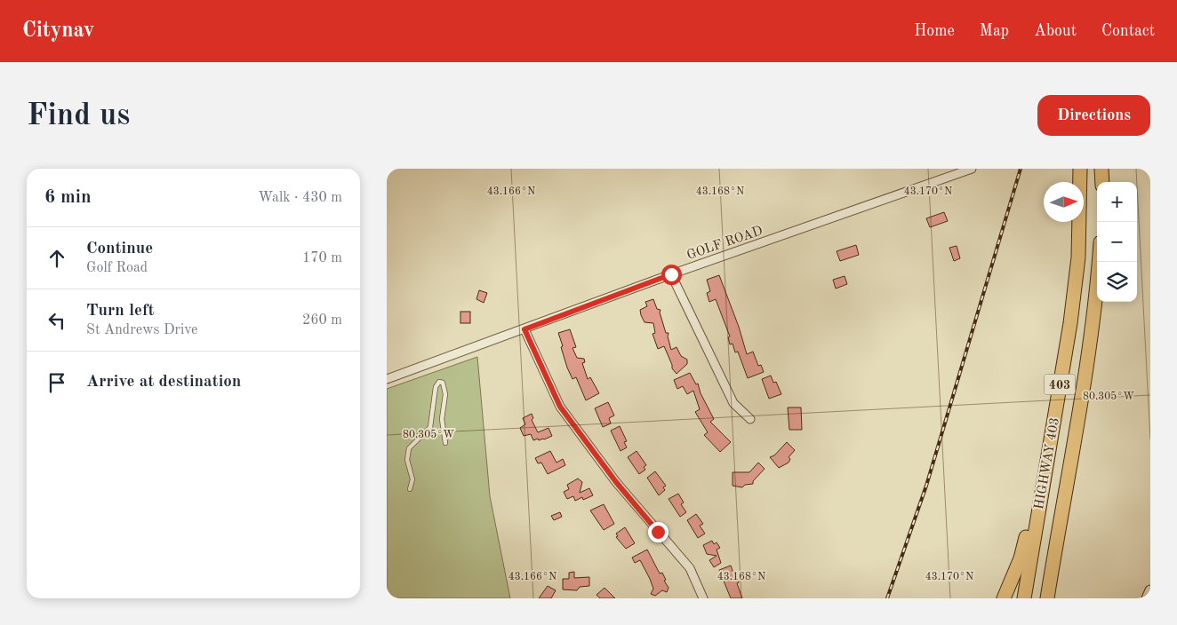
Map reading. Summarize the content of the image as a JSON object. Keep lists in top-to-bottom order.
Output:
{
  "streets": {
    "highway": ["403", "HIGHWAY 403"],
    "street": ["GOLF ROAD"]
  },
  "north": "right",
  "page": {
    "header": "Citynav",
    "nav": [
      "Home",
      "Map",
      "About",
      "Contact"
    ],
    "buttons": "Directions",
    "title": "Find us",
    "heading": ["6 min", "Walk · 430 m"],
    "map_buttons": ["+", "−"],
    "list": [
      ["Continue", "Golf Road", "170 m"],
      ["Turn left", "St Andrews Drive", "260 m"],
      "Arrive at destination"
    ]
  },
  "coordinates": [
    "43.166°N",
    "43.168°N",
    "43.170°N",
    "80.305°W"
  ]
}
